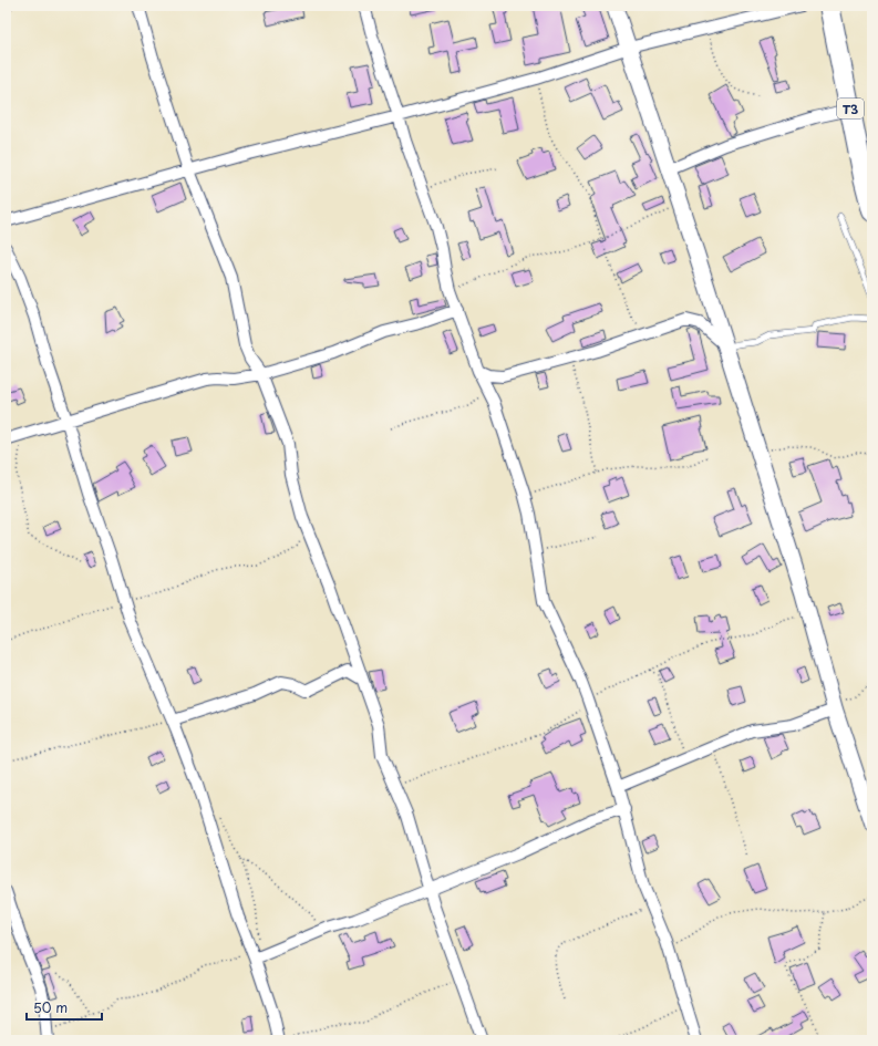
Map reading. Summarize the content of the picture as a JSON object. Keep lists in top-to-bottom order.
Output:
{
  "streets": {
    "highway": ["T3"]
  },
  "scale_bar": "50 m"
}
